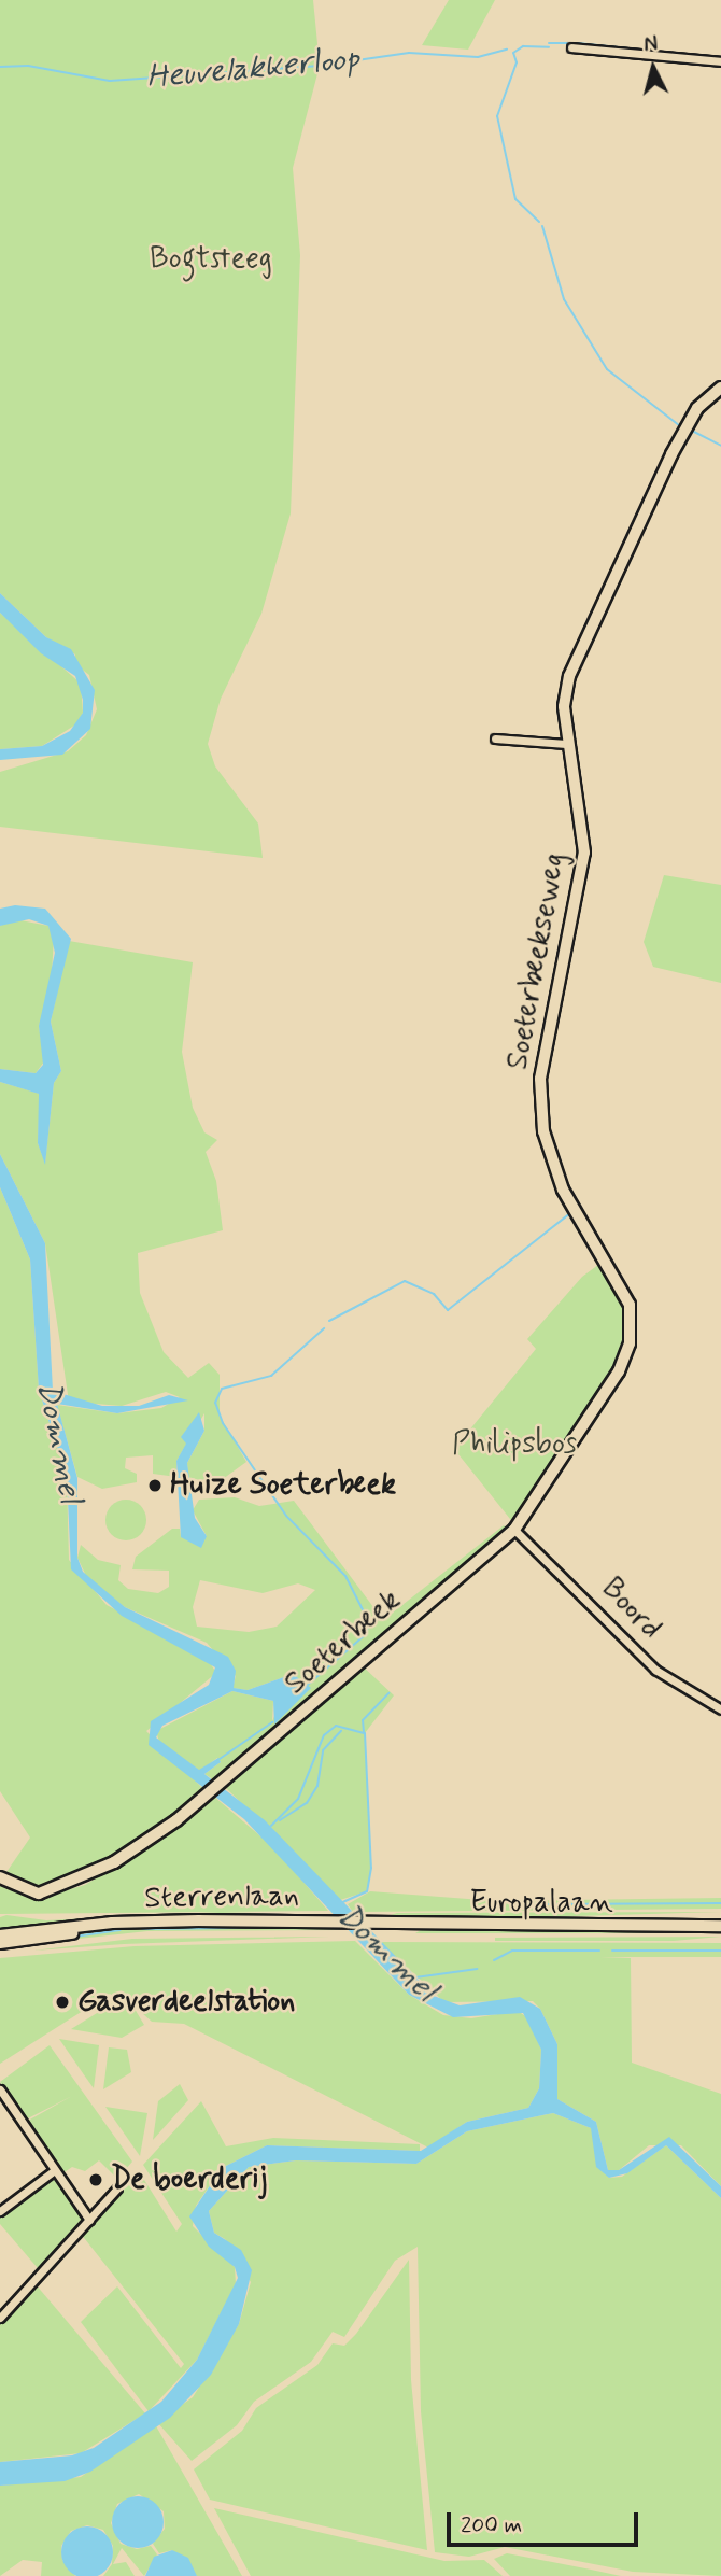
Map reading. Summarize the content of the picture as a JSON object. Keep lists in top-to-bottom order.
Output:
{
  "streets": {
    "street": [
      "Soeterbeekseweg",
      "Boord",
      "Soeterbeek",
      "Sterrenlaan",
      "Europalaan"
    ]
  },
  "crossings": [
    ["Soeterbeekseweg", "Boord"],
    ["Soeterbeekseweg", "Soeterbeek"],
    ["Boord", "Soeterbeek"],
    ["Sterrenlaan", "Europalaan"]
  ],
  "water": ["Heuvelakkerloop", "Dommel"],
  "parks": ["Bogtsteeg", "Philipsbos"],
  "places": ["Huize Soeterbeek", "Gasverdeelstation", "De boerderij"],
  "scale_bar": "200 m",
  "north": "top"
}
